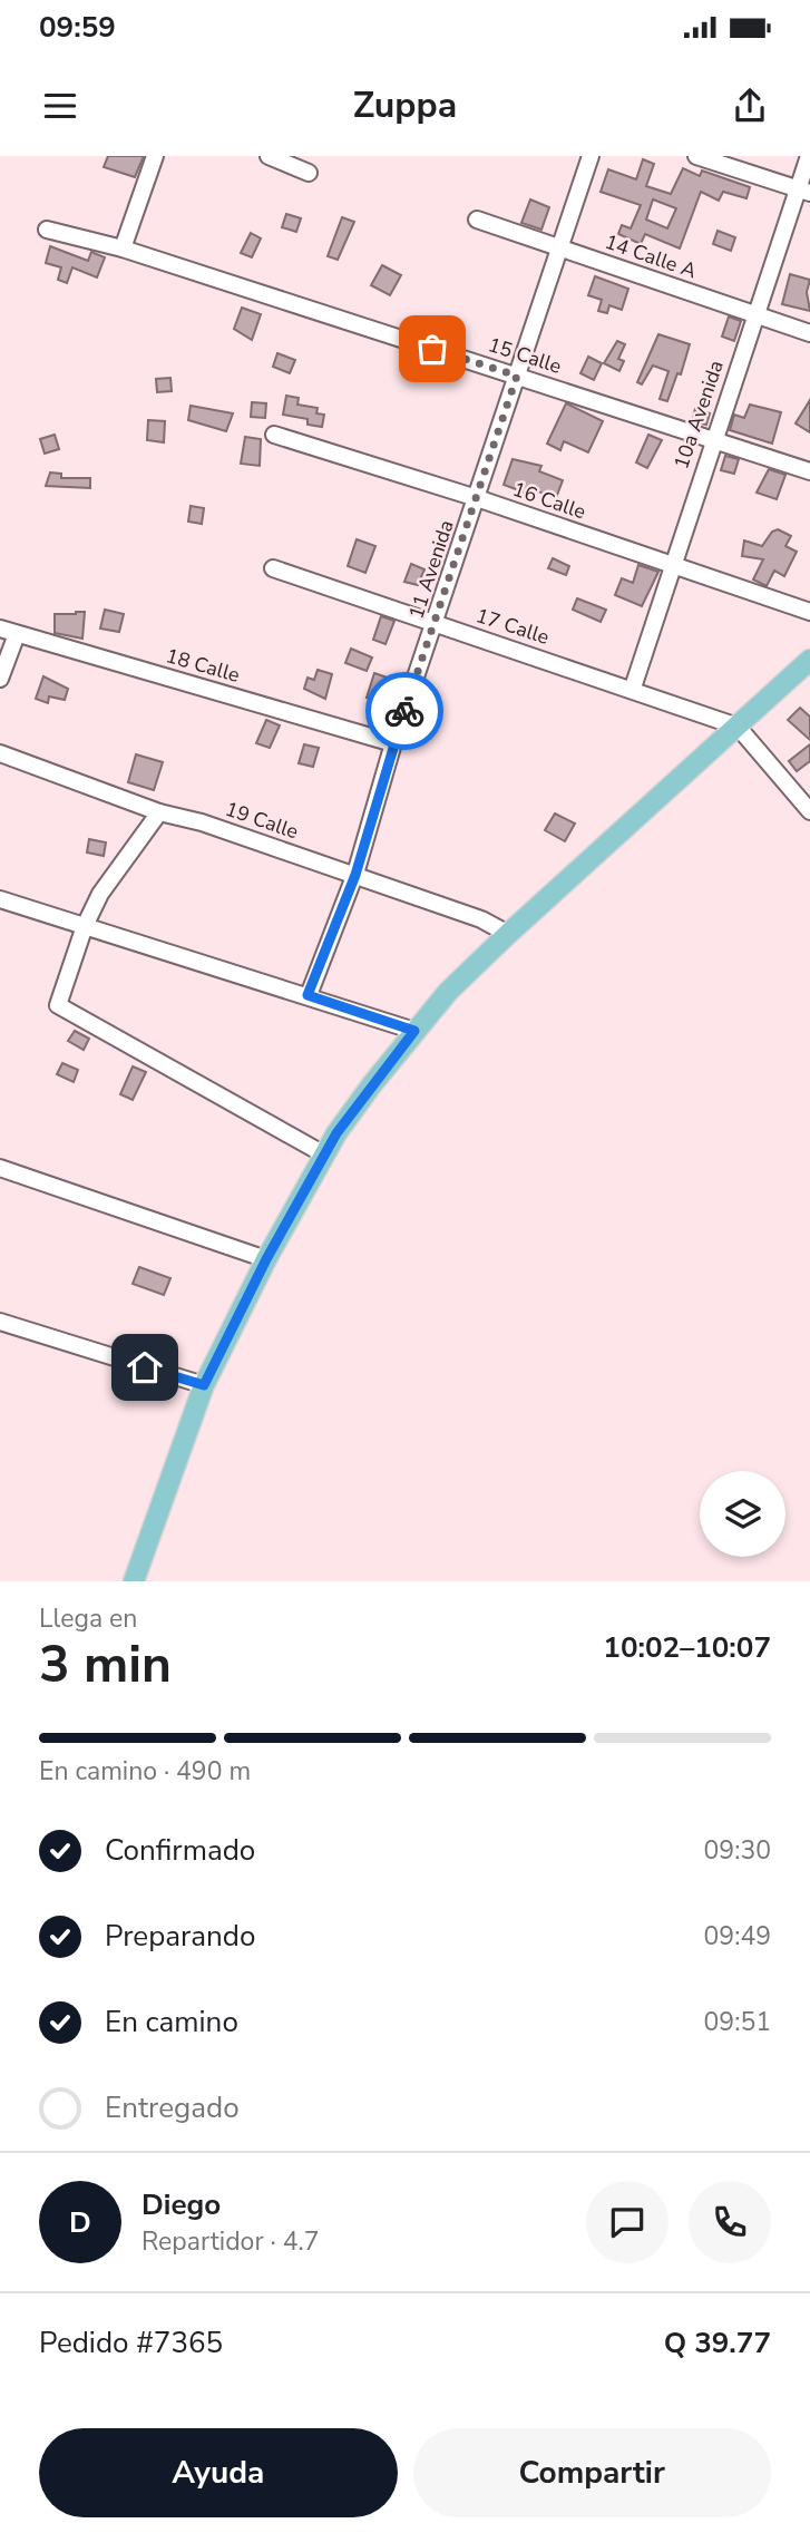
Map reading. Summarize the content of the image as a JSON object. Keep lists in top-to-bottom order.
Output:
{
  "streets": {
    "street": [
      "14 Calle A",
      "15 Calle",
      "10a Avenida",
      "16 Calle",
      "11 Avenida",
      "17 Calle",
      "18 Calle",
      "19 Calle"
    ]
  },
  "crossings": [
    ["14 Calle A", "10a Avenida"],
    ["14 Calle A", "11 Avenida"],
    ["15 Calle", "10a Avenida"],
    ["15 Calle", "11 Avenida"],
    ["10a Avenida", "16 Calle"],
    ["10a Avenida", "17 Calle"],
    ["16 Calle", "11 Avenida"],
    ["11 Avenida", "17 Calle"],
    ["11 Avenida", "18 Calle"],
    ["11 Avenida", "19 Calle"]
  ],
  "page": {
    "status": "09:59",
    "header": "Zuppa",
    "heading": ["3 min", "Llega en", "10:02–10:07"],
    "panel": [
      "Diego",
      "Repartidor · 4.7",
      "Pedido #7365",
      "Q 39.77"
    ],
    "bar": "En camino · 490 m",
    "list": [
      ["Confirmado", "09:30"],
      ["Preparando", "09:49"],
      ["En camino", "09:51"],
      "Entregado"
    ],
    "round": "D",
    "buttons": ["Ayuda", "Compartir"]
  }
}
